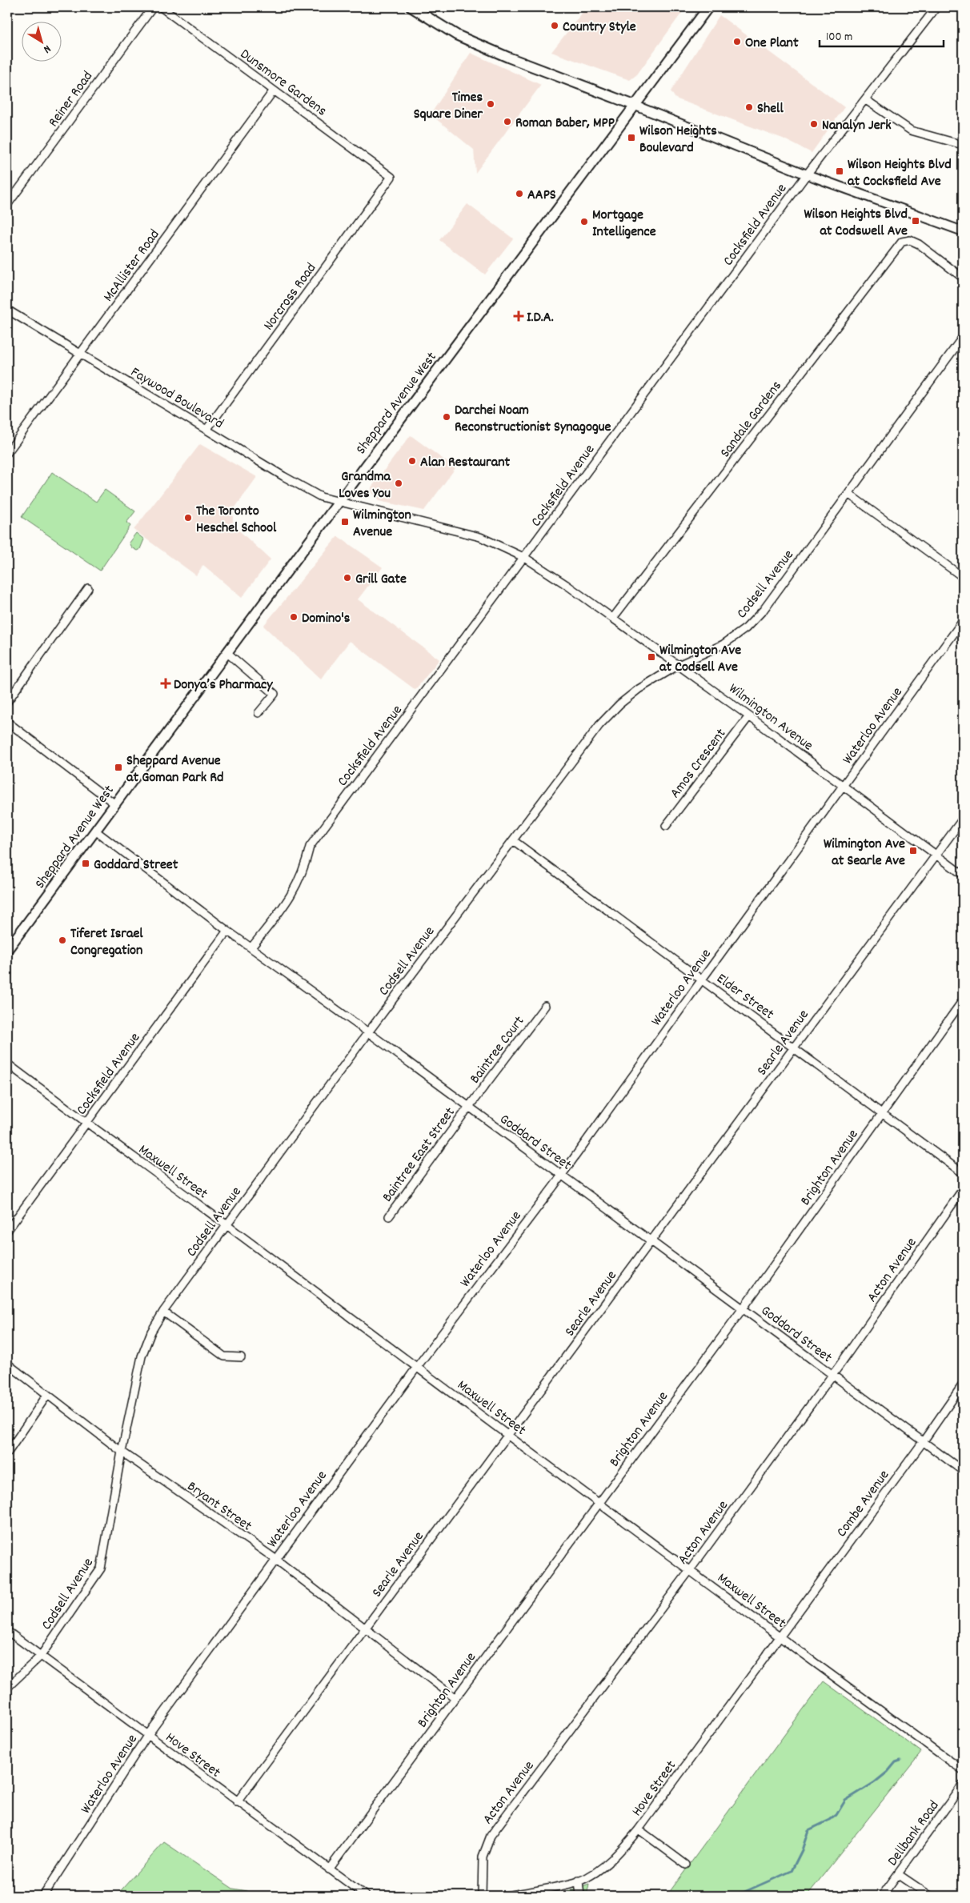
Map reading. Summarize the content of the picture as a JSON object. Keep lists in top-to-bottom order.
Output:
{
  "streets": {
    "main road": ["Sheppard Avenue West"],
    "street": [
      "Dunsmore Gardens",
      "Reiner Road",
      "Cocksfield Avenue",
      "McAllister Road",
      "Norcross Road",
      "Faywood Boulevard",
      "Sandale Gardens",
      "Codsell Avenue",
      "Wilmington Avenue",
      "Waterloo Avenue",
      "Amos Crescent",
      "Elder Street",
      "Searle Avenue",
      "Baintree Court",
      "Goddard Street",
      "Baintree East Street",
      "Brighton Avenue",
      "Maxwell Street",
      "Acton Avenue",
      "Combe Avenue",
      "Bryant Street",
      "Hove Street",
      "Dellbank Road"
    ]
  },
  "crossings": [
    ["Dunsmore Gardens", "McAllister Road"],
    ["Dunsmore Gardens", "Norcross Road"],
    ["Cocksfield Avenue", "Wilmington Avenue"],
    ["Cocksfield Avenue", "Goddard Street"],
    ["Cocksfield Avenue", "Maxwell Street"],
    ["McAllister Road", "Faywood Boulevard"],
    ["Norcross Road", "Faywood Boulevard"],
    ["Faywood Boulevard", "Sheppard Avenue West"],
    ["Faywood Boulevard", "Wilmington Avenue"],
    ["Sheppard Avenue West", "Wilmington Avenue"],
    ["Sheppard Avenue West", "Goddard Street"],
    ["Sandale Gardens", "Wilmington Avenue"],
    ["Codsell Avenue", "Wilmington Avenue"],
    ["Codsell Avenue", "Elder Street"],
    ["Codsell Avenue", "Goddard Street"],
    ["Codsell Avenue", "Maxwell Street"],
    ["Codsell Avenue", "Bryant Street"],
    ["Codsell Avenue", "Hove Street"],
    ["Wilmington Avenue", "Waterloo Avenue"],
    ["Wilmington Avenue", "Amos Crescent"],
    ["Wilmington Avenue", "Searle Avenue"],
    ["Waterloo Avenue", "Elder Street"],
    ["Waterloo Avenue", "Goddard Street"],
    ["Waterloo Avenue", "Maxwell Street"],
    ["Waterloo Avenue", "Bryant Street"],
    ["Waterloo Avenue", "Hove Street"],
    ["Elder Street", "Searle Avenue"],
    ["Elder Street", "Brighton Avenue"],
    ["Searle Avenue", "Goddard Street"],
    ["Searle Avenue", "Maxwell Street"],
    ["Searle Avenue", "Bryant Street"],
    ["Searle Avenue", "Hove Street"],
    ["Baintree Court", "Goddard Street"],
    ["Baintree Court", "Baintree East Street"],
    ["Goddard Street", "Baintree East Street"],
    ["Goddard Street", "Brighton Avenue"],
    ["Goddard Street", "Acton Avenue"],
    ["Goddard Street", "Combe Avenue"],
    ["Brighton Avenue", "Maxwell Street"],
    ["Brighton Avenue", "Bryant Street"],
    ["Brighton Avenue", "Hove Street"],
    ["Maxwell Street", "Acton Avenue"],
    ["Maxwell Street", "Combe Avenue"],
    ["Maxwell Street", "Hove Street"],
    ["Combe Avenue", "Hove Street"]
  ],
  "places": {
    "other": [
      "Country Style",
      "One Plant",
      "Times Square Diner",
      "Shell",
      "Roman Baber, MPP",
      "Nanalyn Jerk",
      "AAPS",
      "Mortgage Intelligence",
      "Darchei Noam Reconstructionist Synagogue",
      "Alan Restaurant",
      "Grandma Loves You",
      "The Toronto Heschel School",
      "Grill Gate",
      "Domino's",
      "Tiferet Israel Congregation"
    ],
    "transit": [
      "Wilson Heights Boulevard",
      "Wilson Heights Blvd at Cocksfield Ave",
      "Wilson Heights Blvd at Codswell Ave",
      "Wilmington Avenue",
      "Wilmington Ave at Codsell Ave",
      "Sheppard Avenue at Goman Park Rd",
      "Wilmington Ave at Searle Ave",
      "Goddard Street"
    ],
    "health": ["I.D.A.", "Donya’s Pharmacy"]
  },
  "scale_bar": "100 m",
  "north": "bottom right"
}
